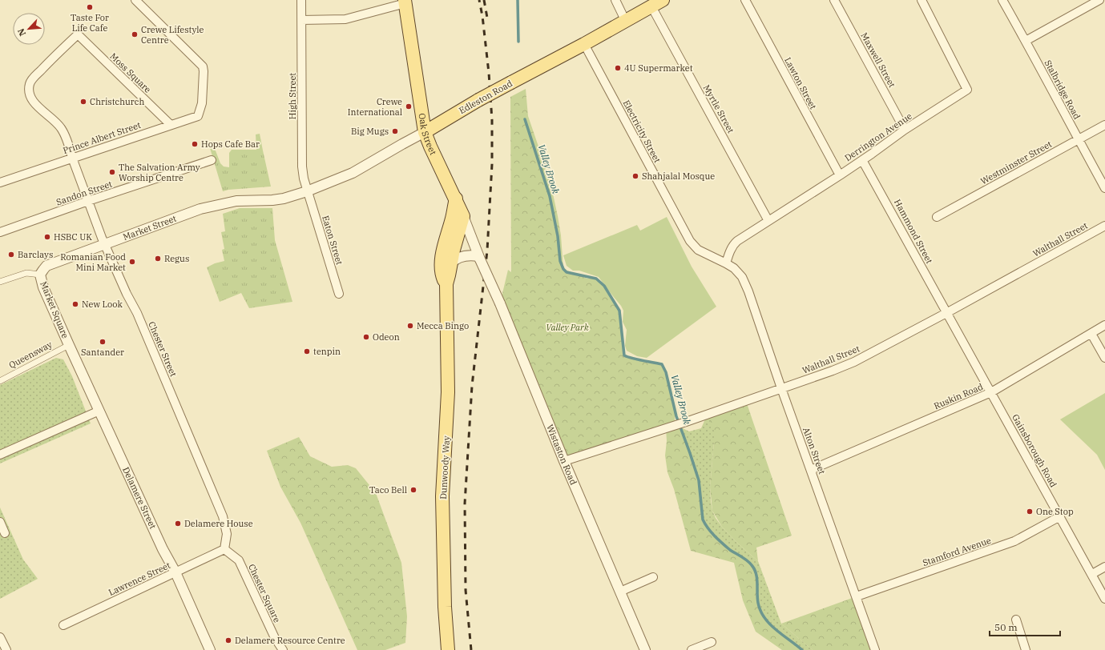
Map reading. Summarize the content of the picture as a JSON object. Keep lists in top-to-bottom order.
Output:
{
  "streets": {
    "main road": ["Edleston Road", "Oak Street", "Dunwoody Way"],
    "street": [
      "Maxwell Street",
      "Moss Square",
      "Lawton Street",
      "Stalbridge Road",
      "High Street",
      "Myrtle Street",
      "Electricity Street",
      "Derrington Avenue",
      "Prince Albert Street",
      "Westminster Street",
      "Sandon Street",
      "Market Street",
      "Hammond Street",
      "Walthall Street",
      "Eaton Street",
      "Market Square",
      "Chester Street",
      "Queensway",
      "Ruskin Road",
      "Alton Street",
      "Gainsborough Road",
      "Wistaston Road",
      "Delamere Street",
      "Stamford Avenue",
      "Lawrence Street",
      "Chester Square"
    ]
  },
  "crossings": [
    ["Maxwell Street", "Derrington Avenue"],
    ["Moss Square", "Prince Albert Street"],
    ["Moss Square", "Chester Street"],
    ["Lawton Street", "Derrington Avenue"],
    ["Stalbridge Road", "Westminster Street"],
    ["High Street", "Edleston Road"],
    ["High Street", "Market Street"],
    ["High Street", "Eaton Street"],
    ["Edleston Road", "Myrtle Street"],
    ["Edleston Road", "Electricity Street"],
    ["Edleston Road", "Oak Street"],
    ["Edleston Road", "Market Street"],
    ["Edleston Road", "Eaton Street"],
    ["Myrtle Street", "Derrington Avenue"],
    ["Electricity Street", "Derrington Avenue"],
    ["Electricity Street", "Alton Street"],
    ["Oak Street", "Wistaston Road"],
    ["Oak Street", "Dunwoody Way"],
    ["Derrington Avenue", "Hammond Street"],
    ["Derrington Avenue", "Alton Street"],
    ["Prince Albert Street", "Chester Street"],
    ["Sandon Street", "Chester Street"],
    ["Market Street", "Eaton Street"],
    ["Market Street", "Market Square"],
    ["Market Street", "Chester Street"],
    ["Hammond Street", "Walthall Street"],
    ["Hammond Street", "Gainsborough Road"],
    ["Walthall Street", "Alton Street"],
    ["Walthall Street", "Gainsborough Road"],
    ["Walthall Street", "Wistaston Road"],
    ["Market Square", "Queensway"],
    ["Market Square", "Delamere Street"],
    ["Chester Street", "Lawrence Street"],
    ["Chester Street", "Chester Square"],
    ["Queensway", "Delamere Street"],
    ["Ruskin Road", "Alton Street"],
    ["Ruskin Road", "Gainsborough Road"],
    ["Alton Street", "Stamford Avenue"],
    ["Gainsborough Road", "Stamford Avenue"],
    ["Delamere Street", "Lawrence Street"],
    ["Lawrence Street", "Chester Square"]
  ],
  "water": ["Valley Brook"],
  "parks": ["Valley Park"],
  "places": [
    "Taste For Life Cafe",
    "Crewe Lifestyle Centre",
    "4U Supermarket",
    "Christchurch",
    "Crewe International",
    "Big Mugs",
    "Hops Cafe Bar",
    "The Salvation Army Worship Centre",
    "Shahjalal Mosque",
    "HSBC UK",
    "Barclays",
    "Regus",
    "Romanian Food Mini Market",
    "New Look",
    "Mecca Bingo",
    "Odeon",
    "Santander",
    "tenpin",
    "Taco Bell",
    "One Stop",
    "Delamere House",
    "Delamere Resource Centre"
  ],
  "scale_bar": "50 m",
  "north": "bottom left"
}
